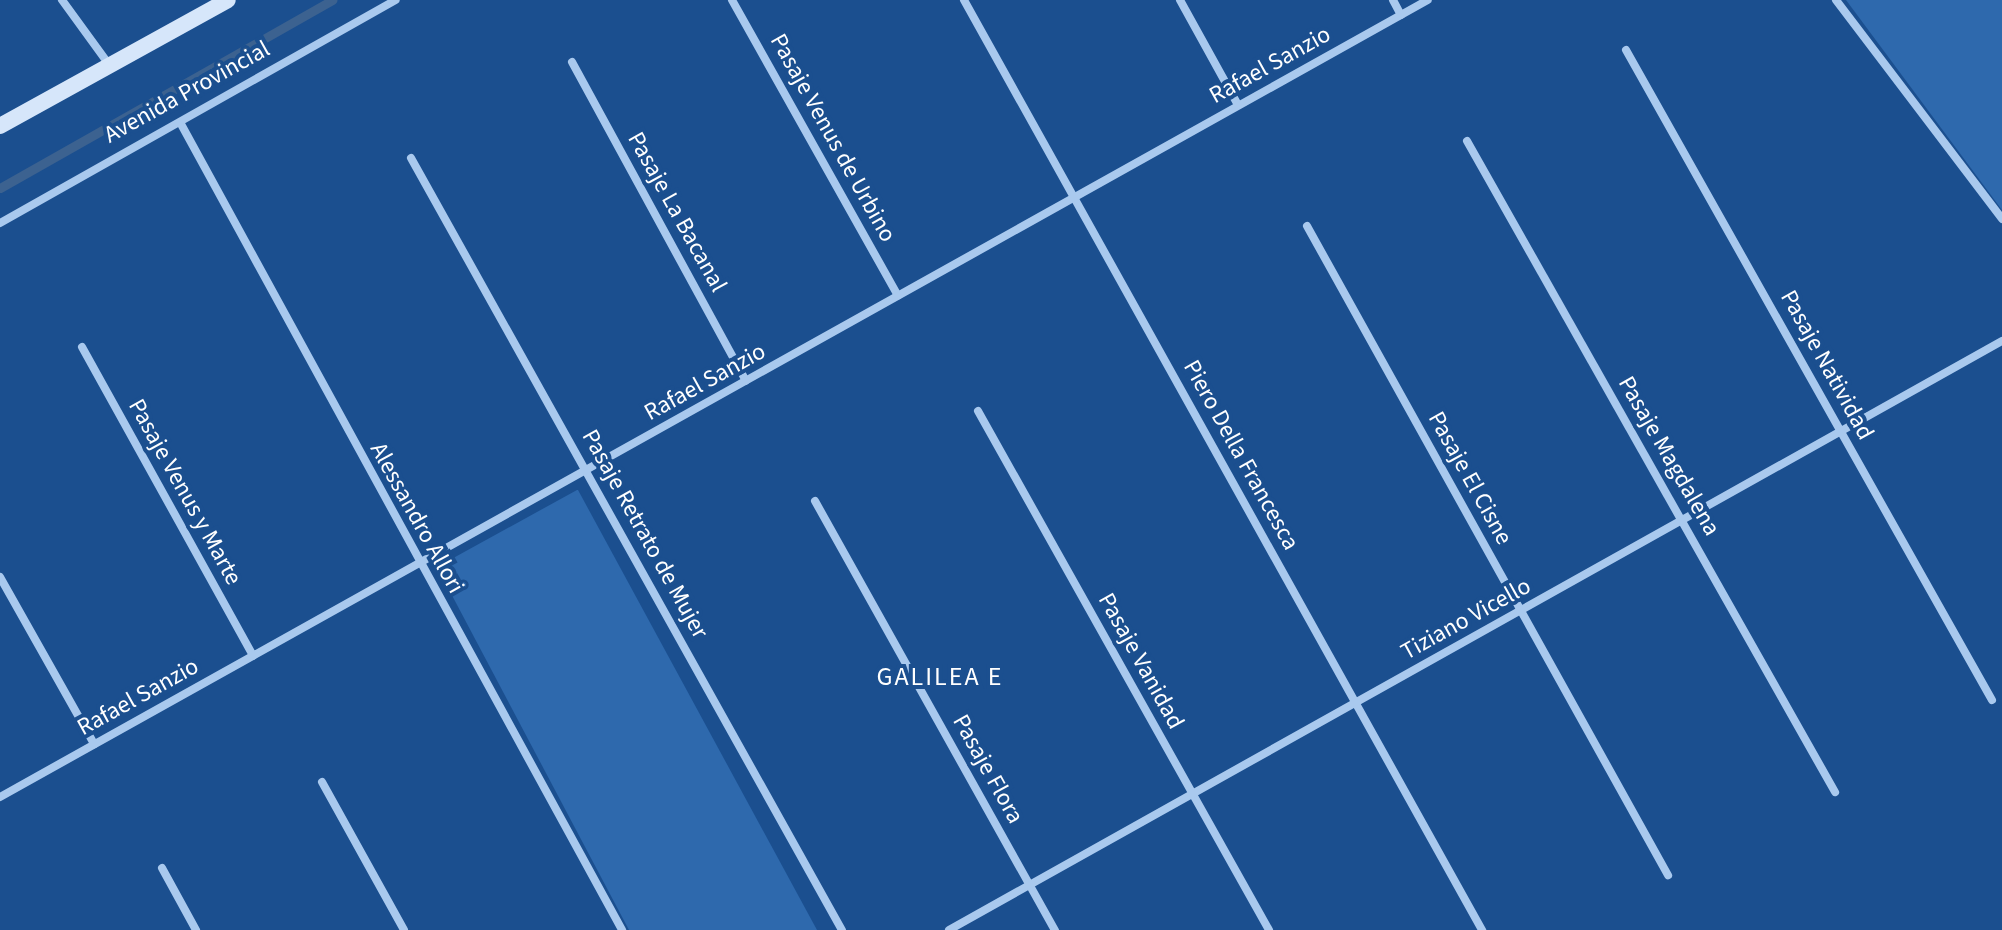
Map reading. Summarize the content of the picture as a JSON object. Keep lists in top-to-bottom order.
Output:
{
  "streets": {
    "street": [
      "Rafael Sanzio",
      "Avenida Provincial",
      "Pasaje Venus de Urbino",
      "Pasaje La Bacanal",
      "Pasaje Natividad",
      "Piero Della Francesca",
      "Pasaje Magdalena",
      "Pasaje El Cisne",
      "Pasaje Venus y Marte",
      "Alessandro Allori",
      "Pasaje Retrato de Mujer",
      "Tiziano Vicello",
      "Pasaje Vanidad",
      "Pasaje Flora"
    ]
  },
  "crossings": [
    ["Rafael Sanzio", "Pasaje Venus de Urbino"],
    ["Rafael Sanzio", "Pasaje La Bacanal"],
    ["Rafael Sanzio", "Piero Della Francesca"],
    ["Rafael Sanzio", "Pasaje Venus y Marte"],
    ["Rafael Sanzio", "Alessandro Allori"],
    ["Rafael Sanzio", "Pasaje Retrato de Mujer"],
    ["Avenida Provincial", "Alessandro Allori"],
    ["Pasaje Natividad", "Tiziano Vicello"],
    ["Piero Della Francesca", "Tiziano Vicello"],
    ["Pasaje Magdalena", "Tiziano Vicello"],
    ["Pasaje El Cisne", "Tiziano Vicello"],
    ["Tiziano Vicello", "Pasaje Vanidad"],
    ["Tiziano Vicello", "Pasaje Flora"]
  ],
  "districts": ["GALILEA E"]
}
